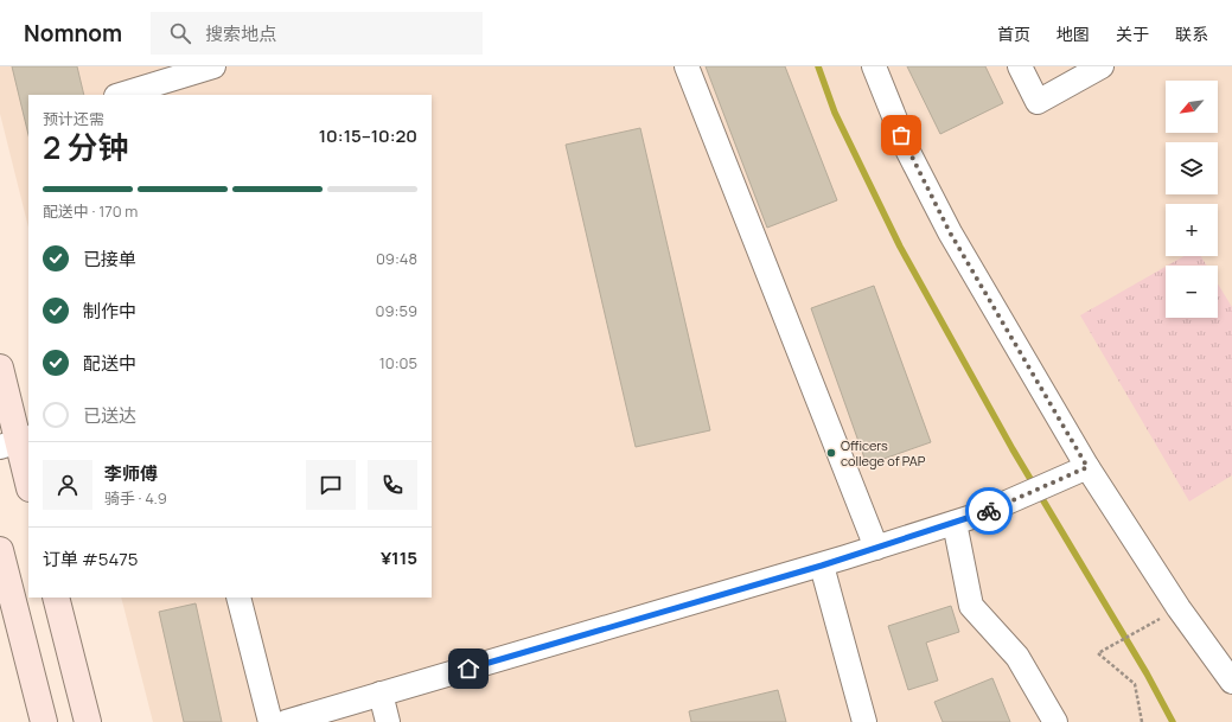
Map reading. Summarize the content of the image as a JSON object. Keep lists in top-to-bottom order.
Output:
{
  "places": ["Officers college of PAP"],
  "north": "bottom left",
  "page": {
    "header": "Nomnom",
    "search": "搜索地点",
    "nav": [
      "首页",
      "地图",
      "关于",
      "联系"
    ],
    "map_buttons": ["+", "−"],
    "heading": ["2 分钟", "预计还需", "10:15–10:20"],
    "panel": [
      "李师傅",
      "骑手 · 4.9",
      "订单 #5475",
      "¥115"
    ],
    "bar": "配送中 · 170 m",
    "list": [
      ["已接单", "09:48"],
      ["制作中", "09:59"],
      ["配送中", "10:05"],
      "已送达"
    ]
  }
}
